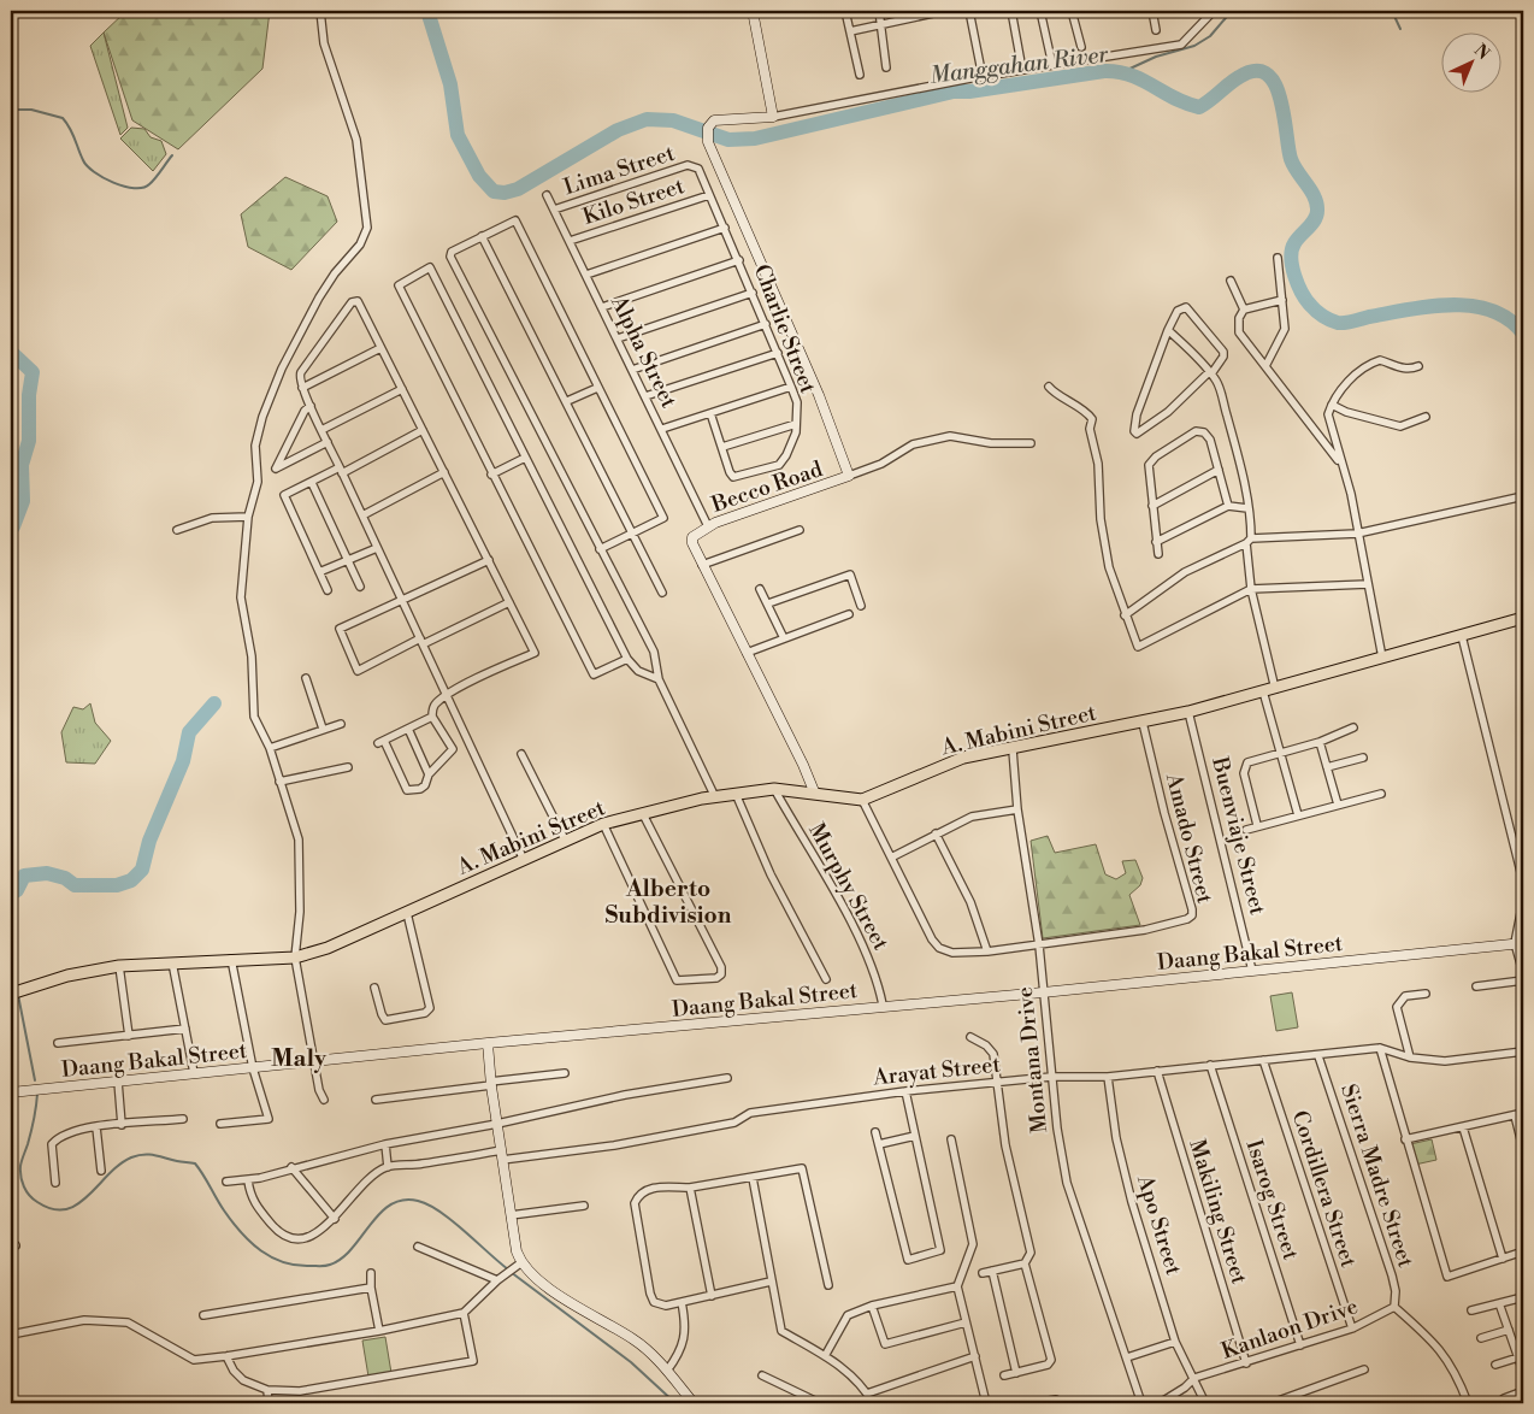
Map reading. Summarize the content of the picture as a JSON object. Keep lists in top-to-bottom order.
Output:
{
  "streets": {
    "main road": ["A. Mabini Street"],
    "street": [
      "Lima Street",
      "Kilo Street",
      "Charlie Street",
      "Alpha Street",
      "Becco Road",
      "Buenviaje Street",
      "Amado Street",
      "Murphy Street",
      "Daang Bakal Street",
      "Montana Drive",
      "Arayat Street",
      "Sierra Madre Street",
      "Cordillera Street",
      "Isarog Street",
      "Makiling Street",
      "Apo Street",
      "Kanlaon Drive"
    ]
  },
  "crossings": [
    ["Lima Street", "Charlie Street"],
    ["Lima Street", "Alpha Street"],
    ["Kilo Street", "Charlie Street"],
    ["Kilo Street", "Alpha Street"],
    ["Alpha Street", "Becco Road"],
    ["Becco Road", "A. Mabini Street"],
    ["A. Mabini Street", "Buenviaje Street"],
    ["A. Mabini Street", "Amado Street"],
    ["A. Mabini Street", "Murphy Street"],
    ["A. Mabini Street", "Montana Drive"],
    ["Buenviaje Street", "Daang Bakal Street"],
    ["Amado Street", "Montana Drive"],
    ["Murphy Street", "Daang Bakal Street"],
    ["Daang Bakal Street", "Montana Drive"],
    ["Montana Drive", "Arayat Street"],
    ["Arayat Street", "Sierra Madre Street"],
    ["Arayat Street", "Cordillera Street"],
    ["Arayat Street", "Isarog Street"],
    ["Arayat Street", "Makiling Street"],
    ["Arayat Street", "Apo Street"],
    ["Sierra Madre Street", "Kanlaon Drive"],
    ["Cordillera Street", "Kanlaon Drive"],
    ["Isarog Street", "Kanlaon Drive"],
    ["Makiling Street", "Kanlaon Drive"],
    ["Apo Street", "Kanlaon Drive"]
  ],
  "districts": ["Alberto Subdivision", "Maly"],
  "water": ["Manggahan River"],
  "north": "top right"
}
